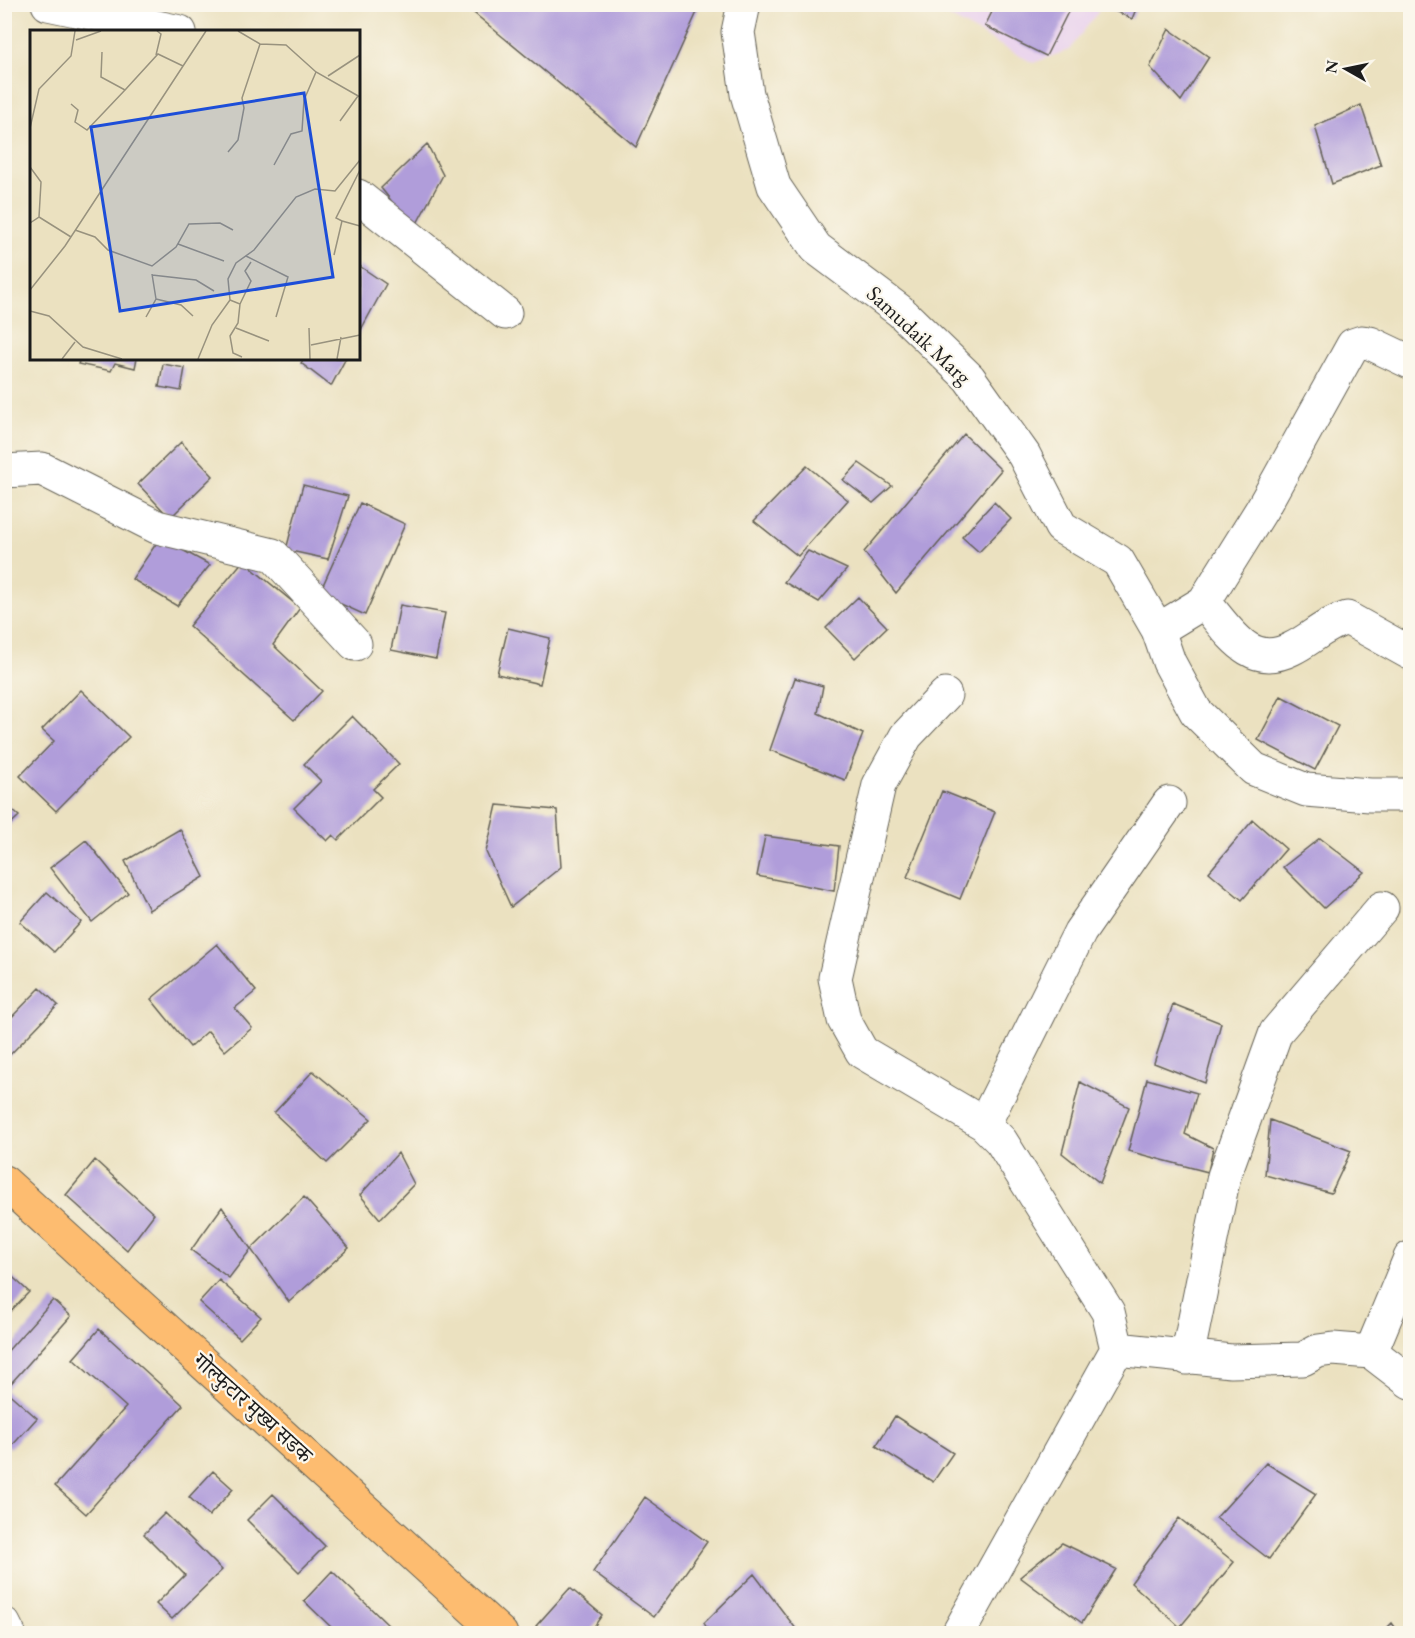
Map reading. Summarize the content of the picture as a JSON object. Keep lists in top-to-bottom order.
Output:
{
  "streets": {
    "main road": ["गोल्फुटार मुख्य सडक"],
    "street": ["Samudaik Marg"]
  },
  "north": "left"
}
